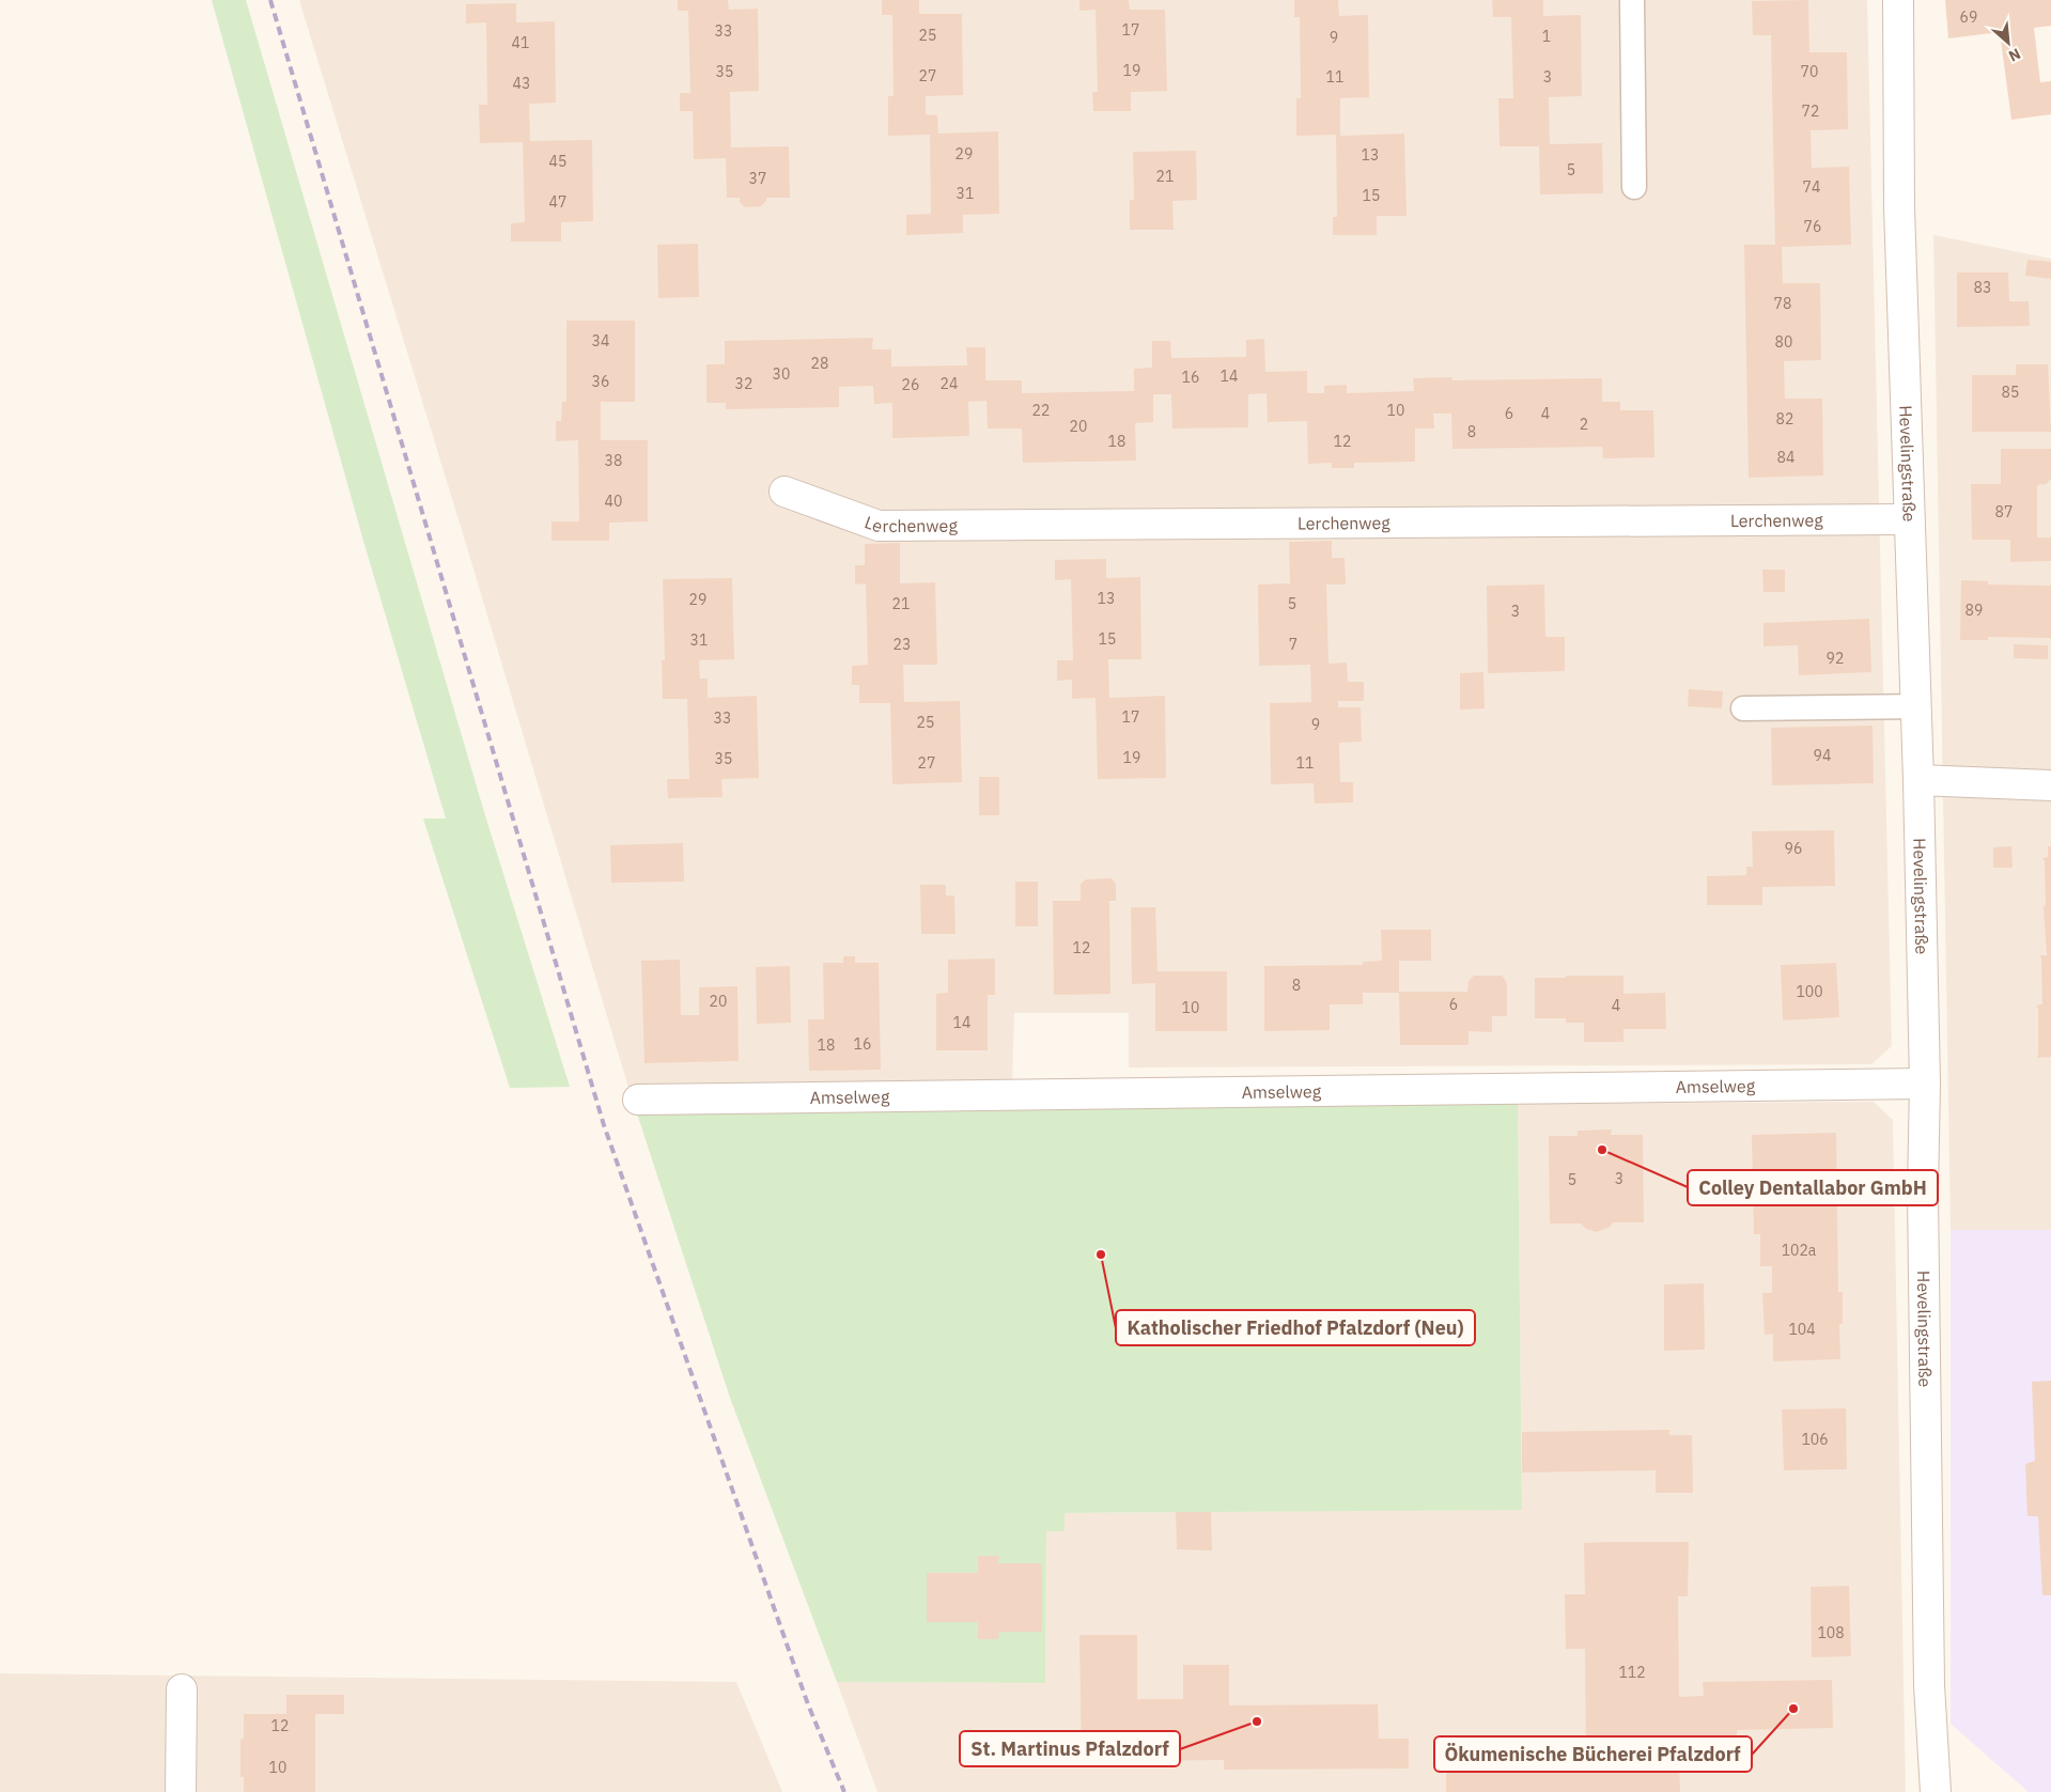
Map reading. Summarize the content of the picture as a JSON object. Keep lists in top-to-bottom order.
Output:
{
  "streets": {
    "street": ["Hevelingstraße", "Lerchenweg", "Amselweg"]
  },
  "crossings": [
    ["Hevelingstraße", "Lerchenweg"],
    ["Hevelingstraße", "Amselweg"]
  ],
  "places": [
    "Colley Dentallabor GmbH",
    "Katholischer Friedhof Pfalzdorf (Neu)",
    "Ökumenische Bücherei Pfalzdorf",
    "St. Martinus Pfalzdorf"
  ],
  "house_numbers": [
    "69",
    "17",
    "33",
    "25",
    "1",
    "9",
    "41",
    "19",
    "35",
    "70",
    "27",
    "11",
    "3",
    "43",
    "72",
    "29",
    "13",
    "45",
    "5",
    "21",
    "37",
    "74",
    "31",
    "15",
    "47",
    "76",
    "83",
    "78",
    "34",
    "80",
    "28",
    "30",
    "14",
    "16",
    "36",
    "32",
    "24",
    "26",
    "85",
    "22",
    "10",
    "6",
    "4",
    "82",
    "2",
    "20",
    "8",
    "18",
    "12",
    "84",
    "38",
    "40",
    "87",
    "13",
    "29",
    "21",
    "5",
    "89",
    "3",
    "15",
    "31",
    "23",
    "7",
    "92",
    "17",
    "33",
    "25",
    "9",
    "94",
    "19",
    "35",
    "27",
    "11",
    "96",
    "12",
    "8",
    "100",
    "20",
    "6",
    "4",
    "10",
    "14",
    "16",
    "18",
    "3",
    "5",
    "102a",
    "104",
    "106",
    "108",
    "112",
    "12",
    "10"
  ],
  "north": "bottom right"
}
